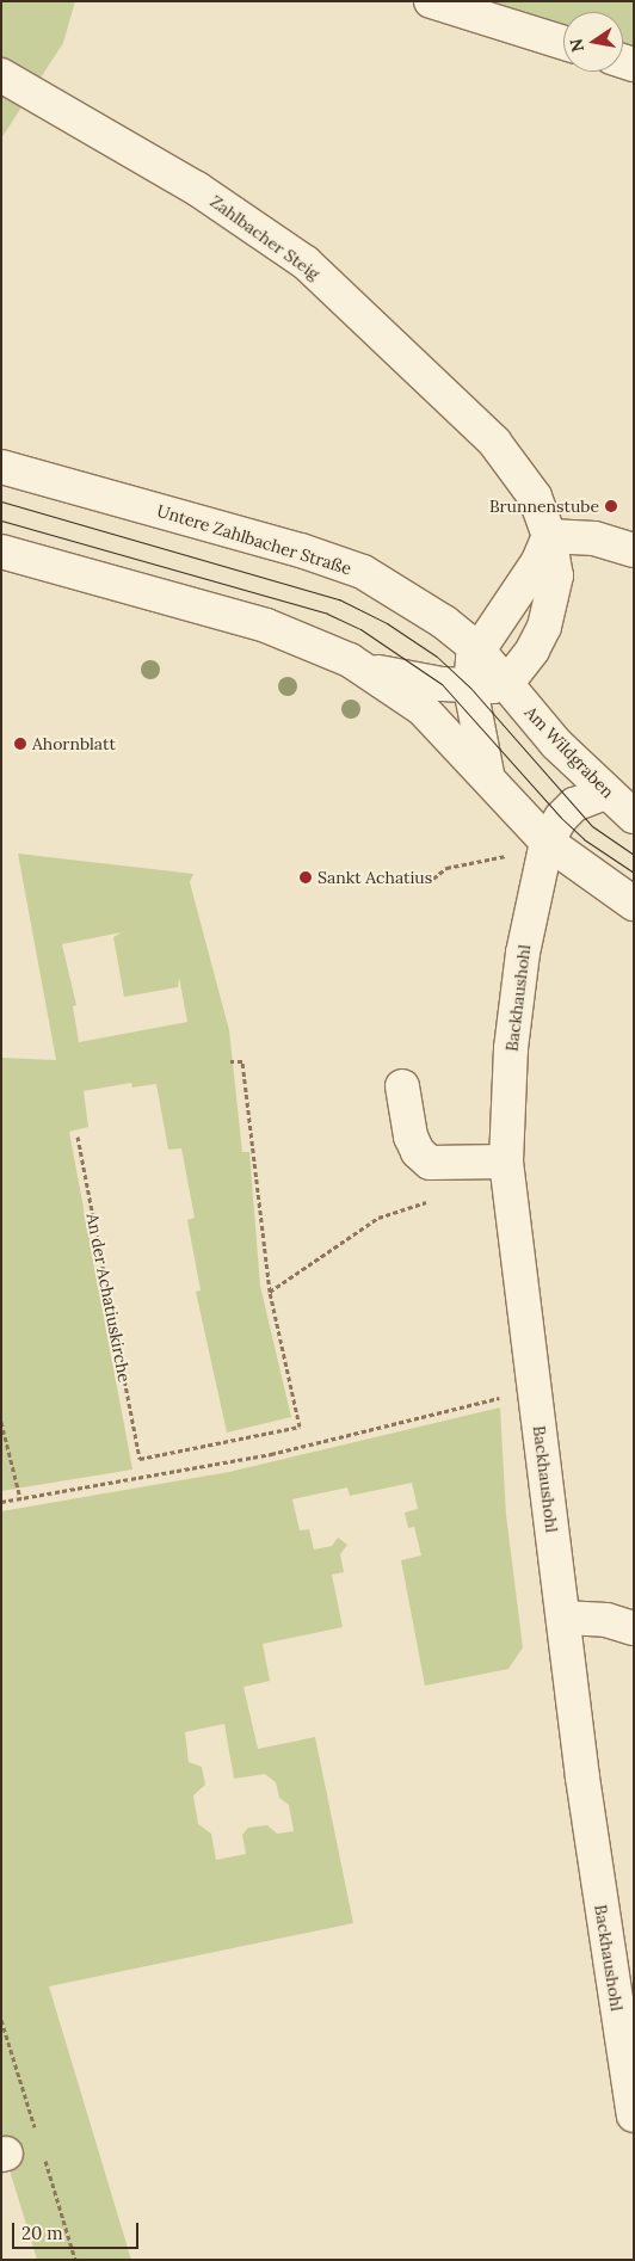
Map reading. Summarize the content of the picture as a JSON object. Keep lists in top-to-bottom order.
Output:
{
  "streets": {
    "street": [
      "Zahlbacher Steig",
      "Untere Zahlbacher Straße",
      "Am Wildgraben",
      "Backhaushohl"
    ],
    "path": ["An der Achatiuskirche"]
  },
  "crossings": [
    ["Zahlbacher Steig", "Untere Zahlbacher Straße"],
    ["Zahlbacher Steig", "Am Wildgraben"],
    ["Untere Zahlbacher Straße", "Am Wildgraben"],
    ["Am Wildgraben", "Backhaushohl"]
  ],
  "places": ["Brunnenstube", "Ahornblatt", "Sankt Achatius"],
  "scale_bar": "20 m",
  "north": "left"
}
